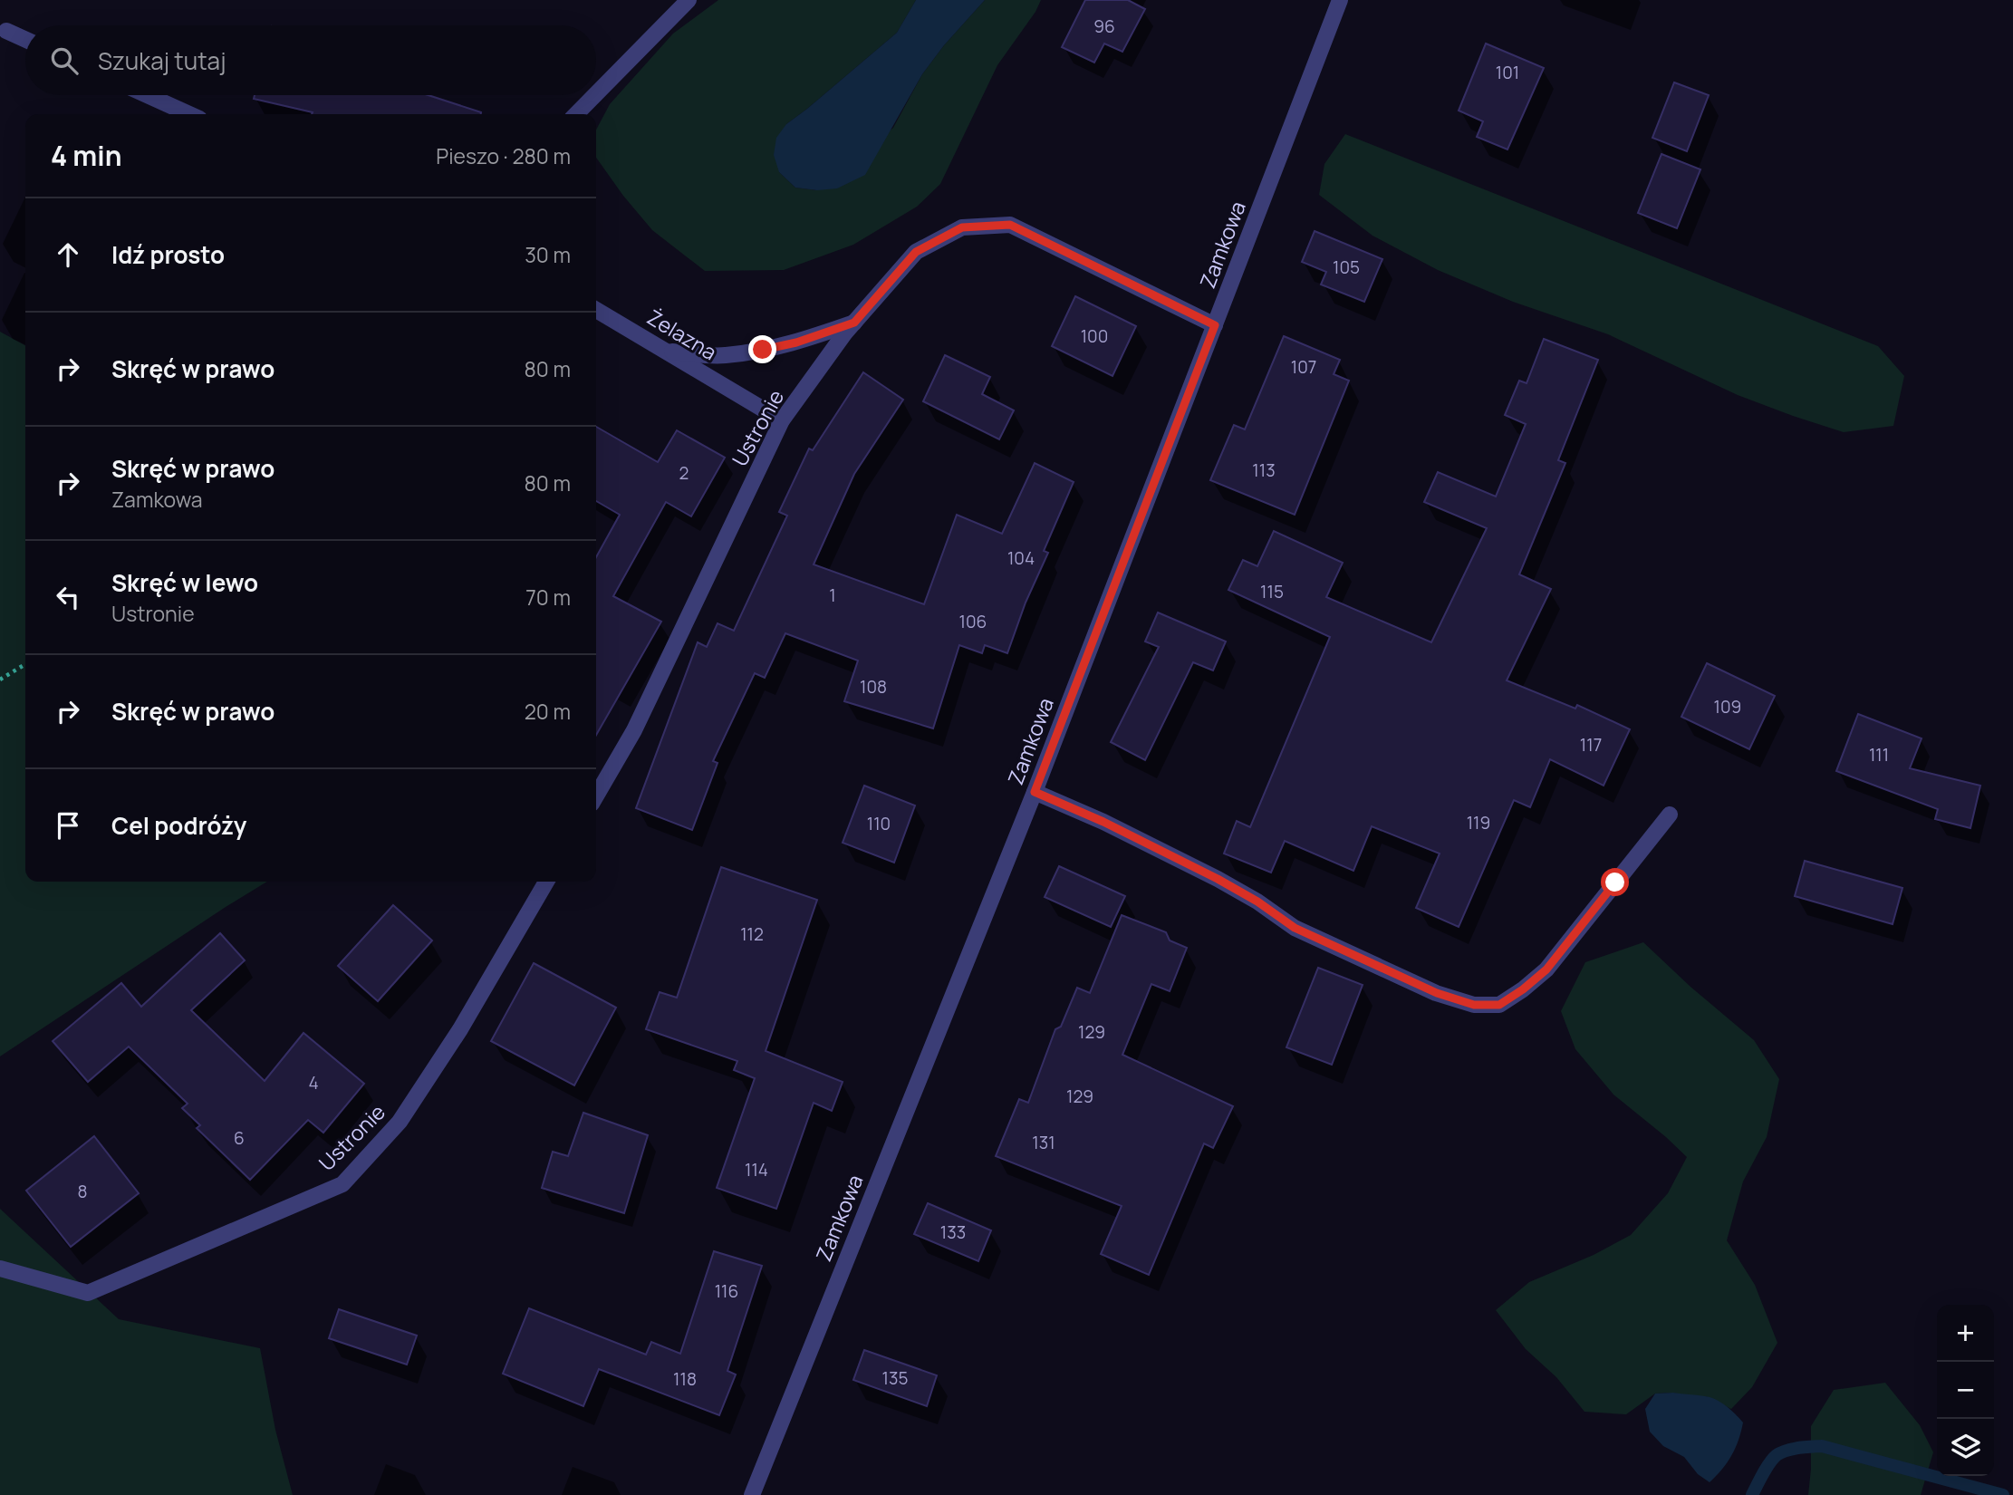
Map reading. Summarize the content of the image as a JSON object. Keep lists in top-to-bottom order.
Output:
{
  "streets": {
    "street": ["Zamkowa", "Żelazna", "Ustronie"]
  },
  "crossings": [
    ["Zamkowa", "Ustronie"],
    ["Żelazna", "Ustronie"]
  ],
  "house_numbers": [
    "96",
    "101",
    "105",
    "100",
    "107",
    "113",
    "2",
    "104",
    "115",
    "1",
    "106",
    "108",
    "109",
    "117",
    "111",
    "119",
    "110",
    "112",
    "129",
    "4",
    "129",
    "6",
    "131",
    "114",
    "8",
    "133",
    "116",
    "135",
    "118"
  ],
  "page": {
    "search": "Szukaj tutaj",
    "heading": ["4 min", "Pieszo · 280 m"],
    "list": [
      ["Idź prosto", "30 m"],
      ["Skręć w prawo", "80 m"],
      ["Skręć w prawo", "Zamkowa", "80 m"],
      ["Skręć w lewo", "Ustronie", "70 m"],
      ["Skręć w prawo", "20 m"],
      "Cel podróży"
    ],
    "map_buttons": ["+", "−"]
  }
}
